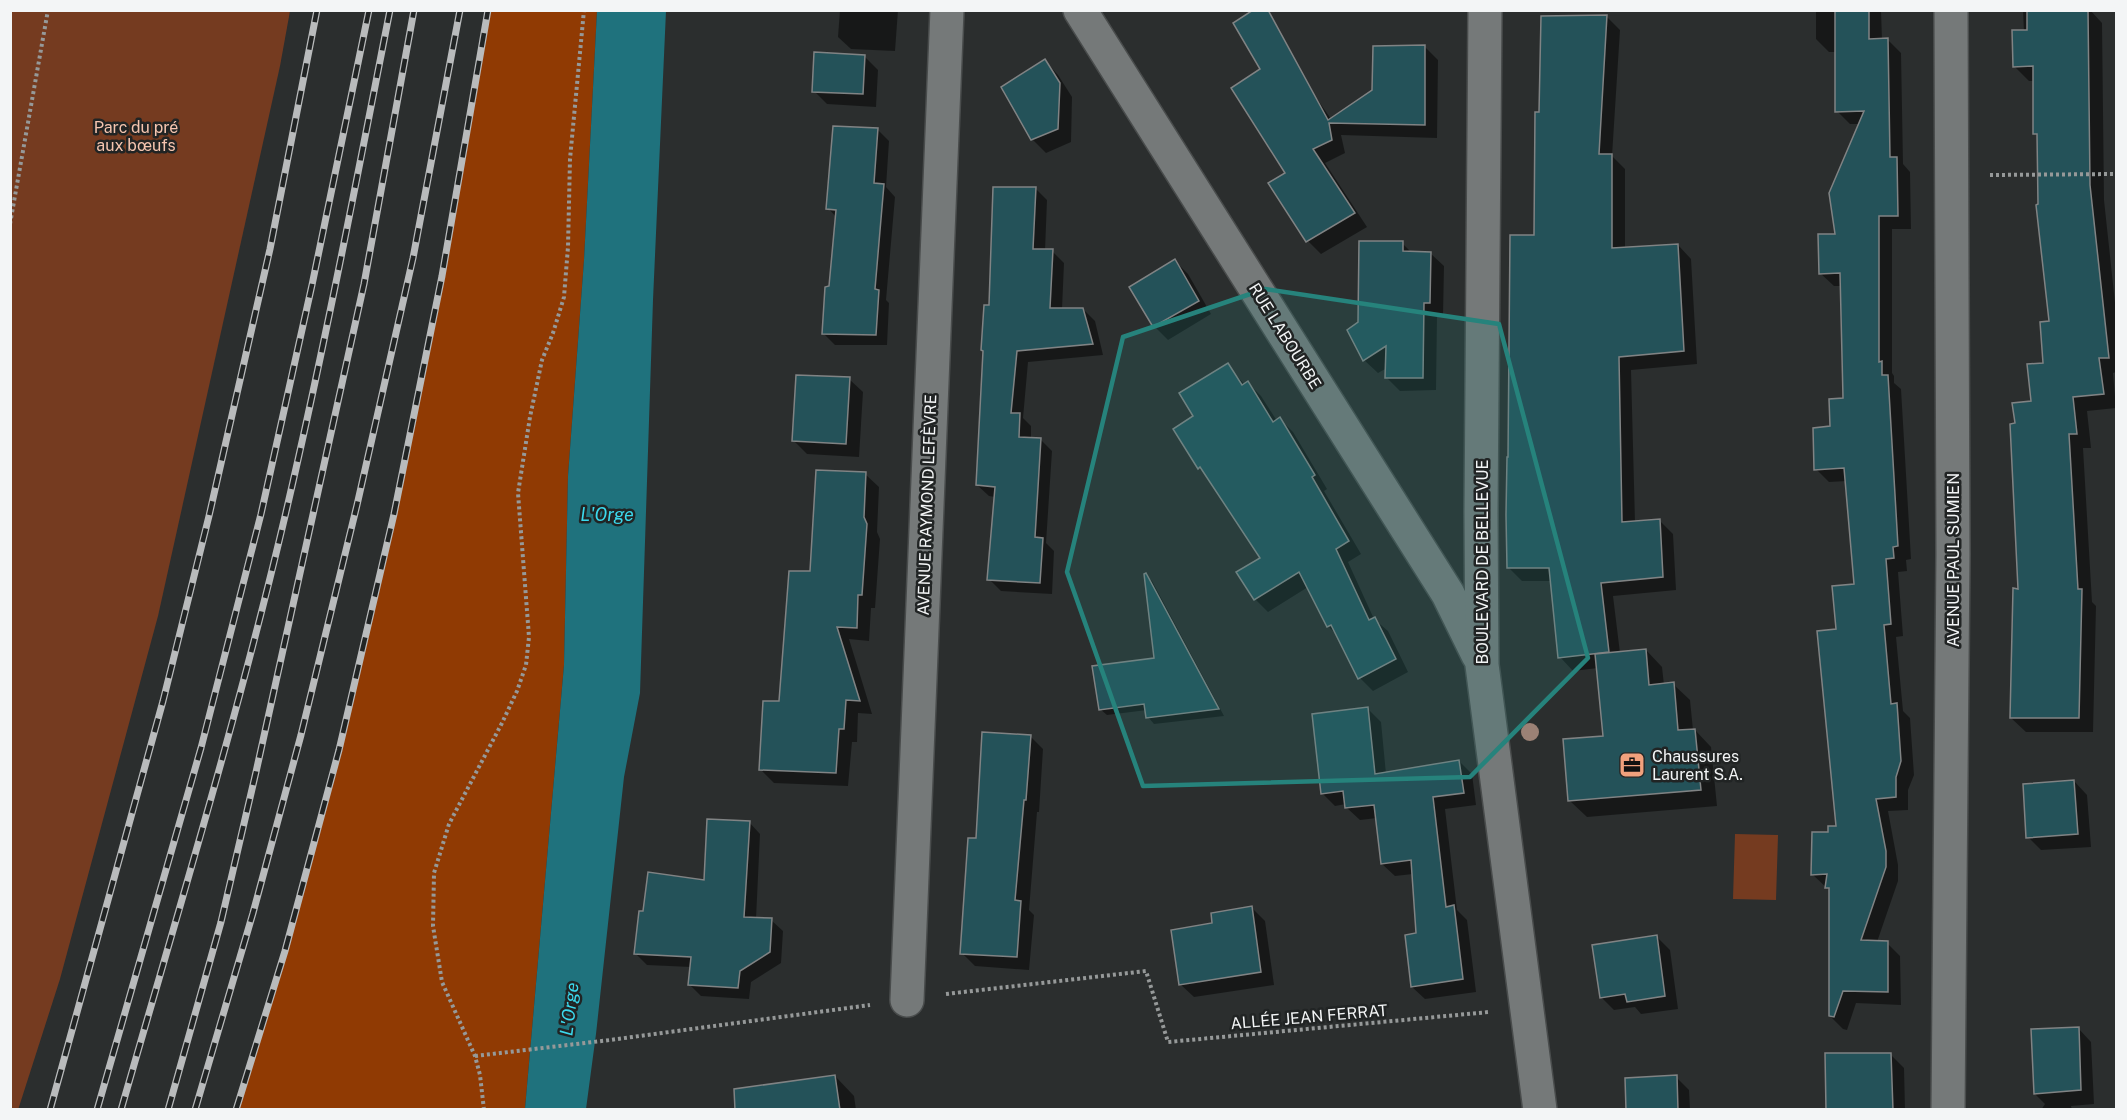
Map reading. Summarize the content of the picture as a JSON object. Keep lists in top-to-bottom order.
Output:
{
  "streets": {
    "street": [
      "RUE LABOURBE",
      "AVENUE RAYMOND LEFÈVRE",
      "AVENUE PAUL SUMIEN",
      "BOULEVARD DE BELLEVUE"
    ],
    "path": ["ALLÉE JEAN FERRAT"]
  },
  "crossings": [
    ["RUE LABOURBE", "BOULEVARD DE BELLEVUE"],
    ["BOULEVARD DE BELLEVUE", "ALLÉE JEAN FERRAT"]
  ],
  "water": ["L'Orge"],
  "parks": ["Parc du pré aux bœufs"],
  "places": {
    "office": ["Chaussures Laurent S.A."]
  }
}
